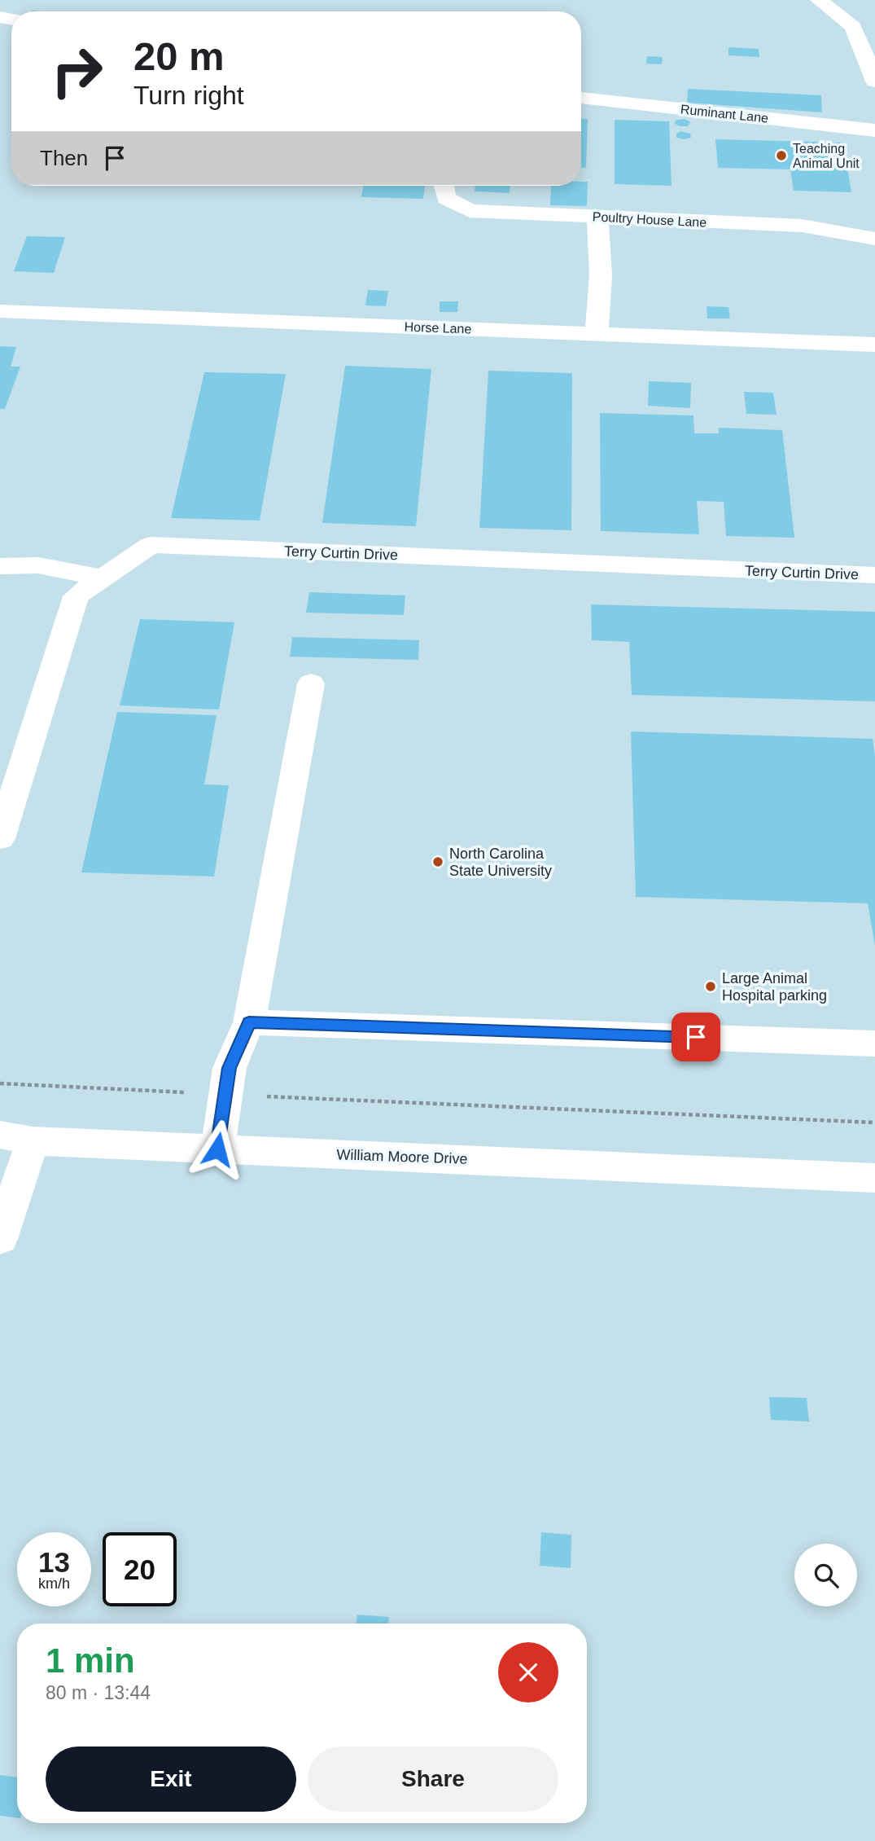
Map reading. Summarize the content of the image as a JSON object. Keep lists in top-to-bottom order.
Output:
{
  "streets": {
    "street": [
      "Ruminant Lane",
      "Poultry House Lane",
      "Horse Lane",
      "Terry Curtin Drive",
      "William Moore Drive"
    ]
  },
  "places": ["Teaching Animal Unit", "North Carolina State University", "Large Animal Hospital parking"],
  "page": {
    "turn": ["20 m", "Turn right"],
    "then": "Then",
    "speed": "13 km/h",
    "limit": "20",
    "heading": ["1 min", "80 m · 13:44"],
    "buttons": ["Exit", "Share"]
  }
}
